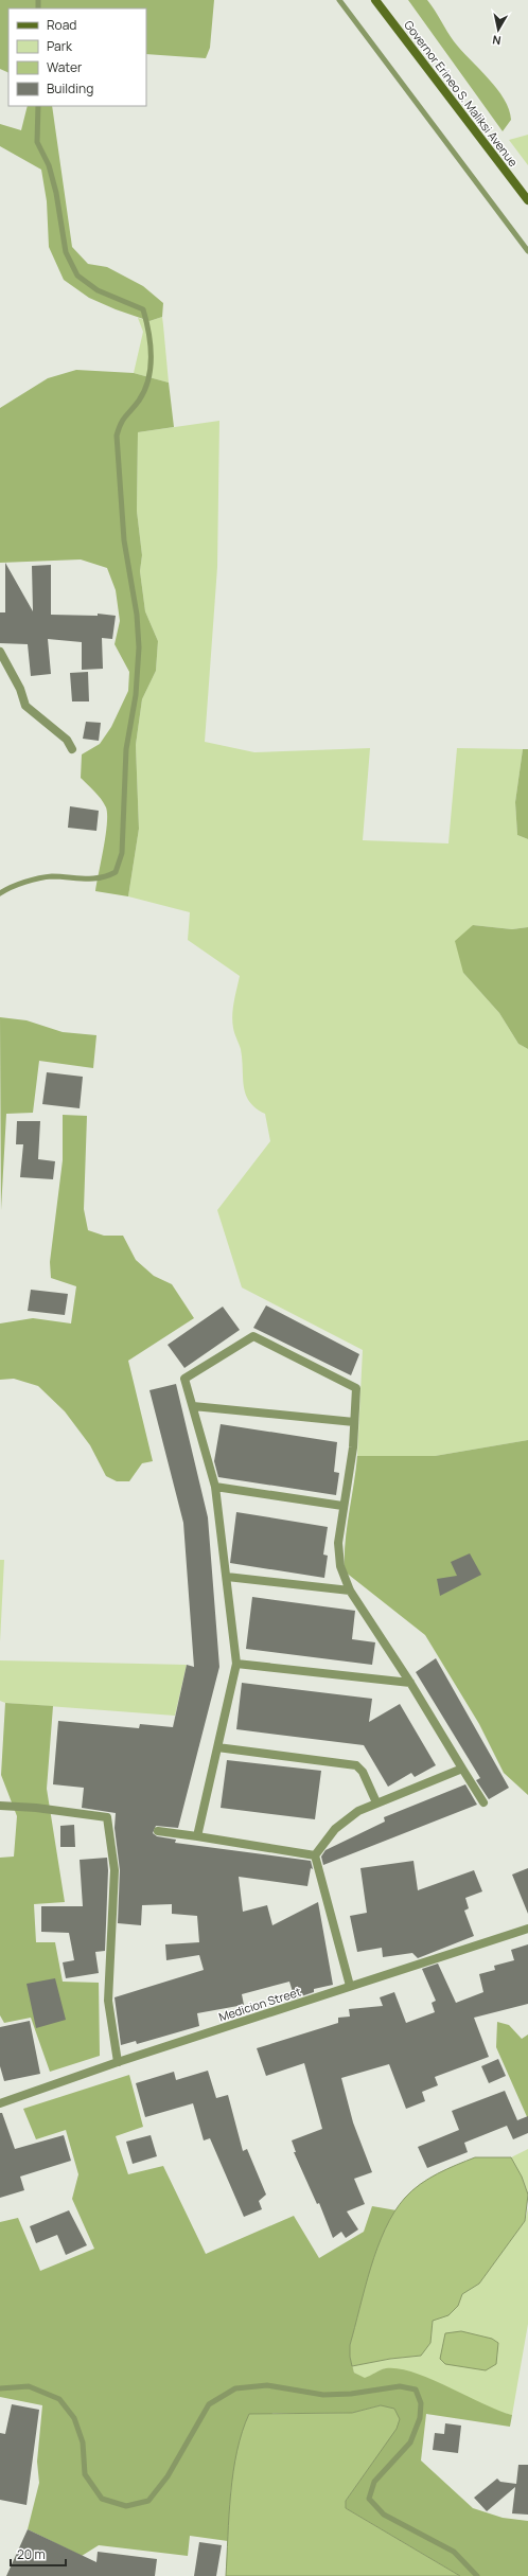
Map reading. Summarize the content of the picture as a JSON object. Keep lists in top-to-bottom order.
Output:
{
  "streets": {
    "main road": ["Governor Erineo S. Maliksi Avenue"],
    "street": ["Medicion Street"]
  },
  "legend": [
    "Road",
    "Park",
    "Water",
    "Building"
  ],
  "scale_bar": "20 m",
  "north": "bottom"
}
